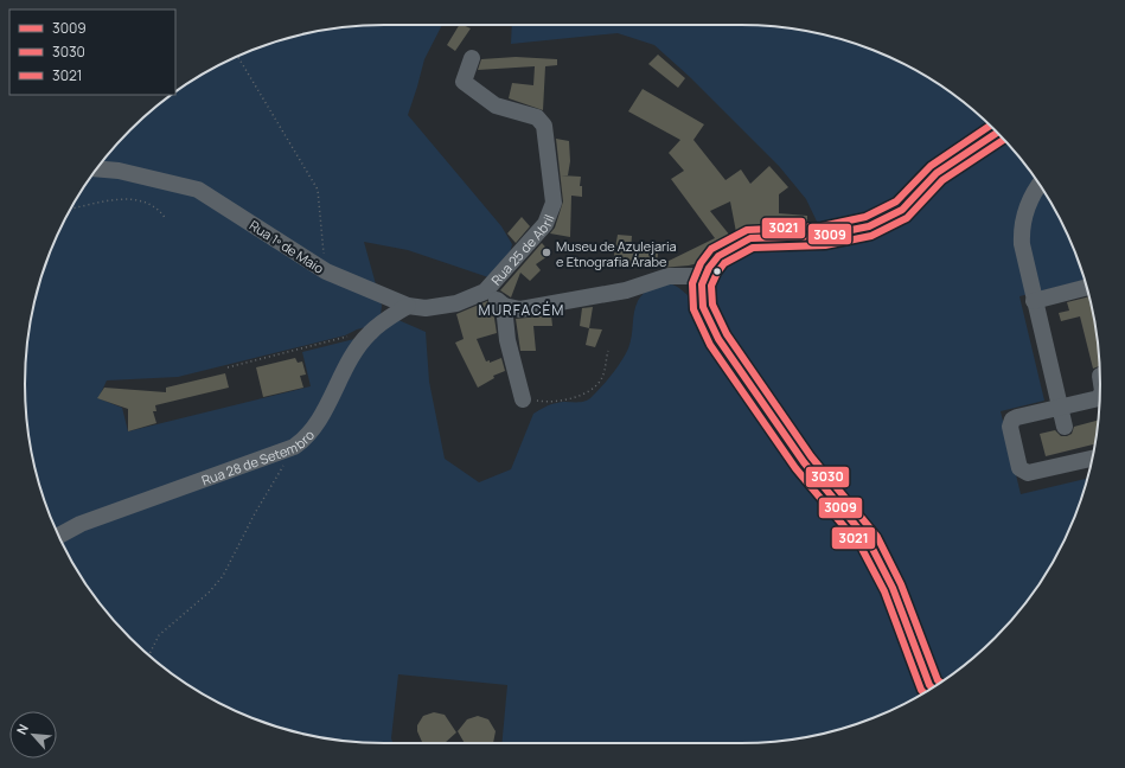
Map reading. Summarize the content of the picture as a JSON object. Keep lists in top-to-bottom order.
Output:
{
  "streets": {
    "street": ["Rua 1º de Maio", "Rua 25 de Abril", "Rua 28 de Setembro"]
  },
  "crossings": [
    ["Rua 1º de Maio", "Rua 25 de Abril"],
    ["Rua 1º de Maio", "Rua 28 de Setembro"]
  ],
  "districts": ["MURFACÉM"],
  "places": ["Museu de Azulejaria e Etnografia Árabe"],
  "lines": ["transit line 3021", "transit line 3009", "transit line 3030"],
  "legend": ["3009", "3030", "3021"],
  "north": "top left"
}
